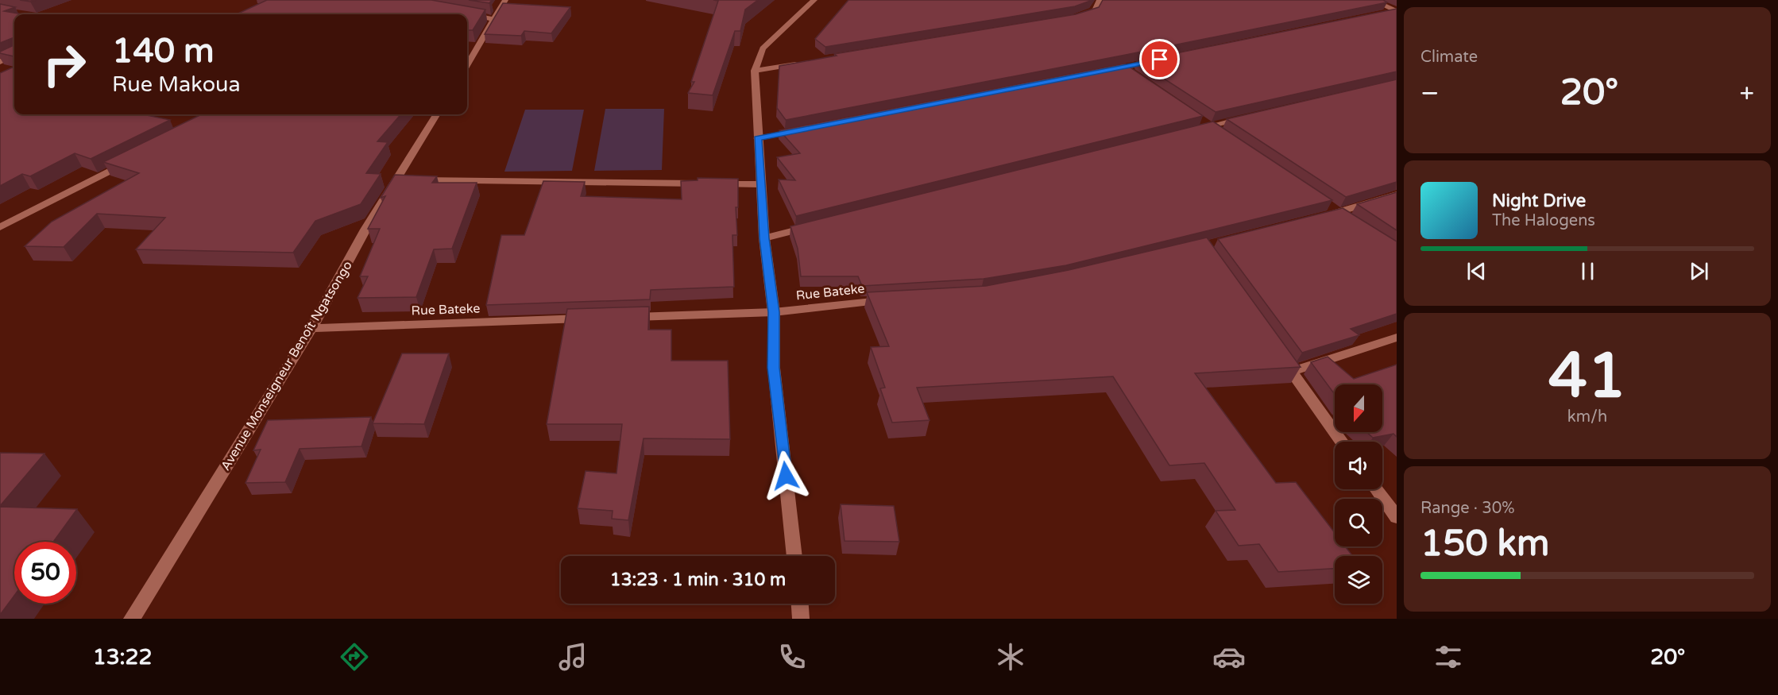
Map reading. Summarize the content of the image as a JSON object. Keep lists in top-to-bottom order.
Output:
{
  "streets": {
    "street": ["Rue Bateke", "Avenue Monseigneur Benoît Ngatsongo"]
  },
  "crossings": [
    ["Rue Bateke", "Avenue Monseigneur Benoît Ngatsongo"]
  ],
  "north": "bottom",
  "page": {
    "tile": [
      "Climate",
      ["41", "km/h"],
      ["Range · 30%", "150 km"]
    ],
    "turn": ["140 m", "Rue Makoua"],
    "heat": ["−", "20°", "+"],
    "song": ["Night Drive", "The Halogens"],
    "limit": "50",
    "trip": "13:23 · 1 min · 310 m",
    "tabs": ["13:22", "20°"]
  }
}
